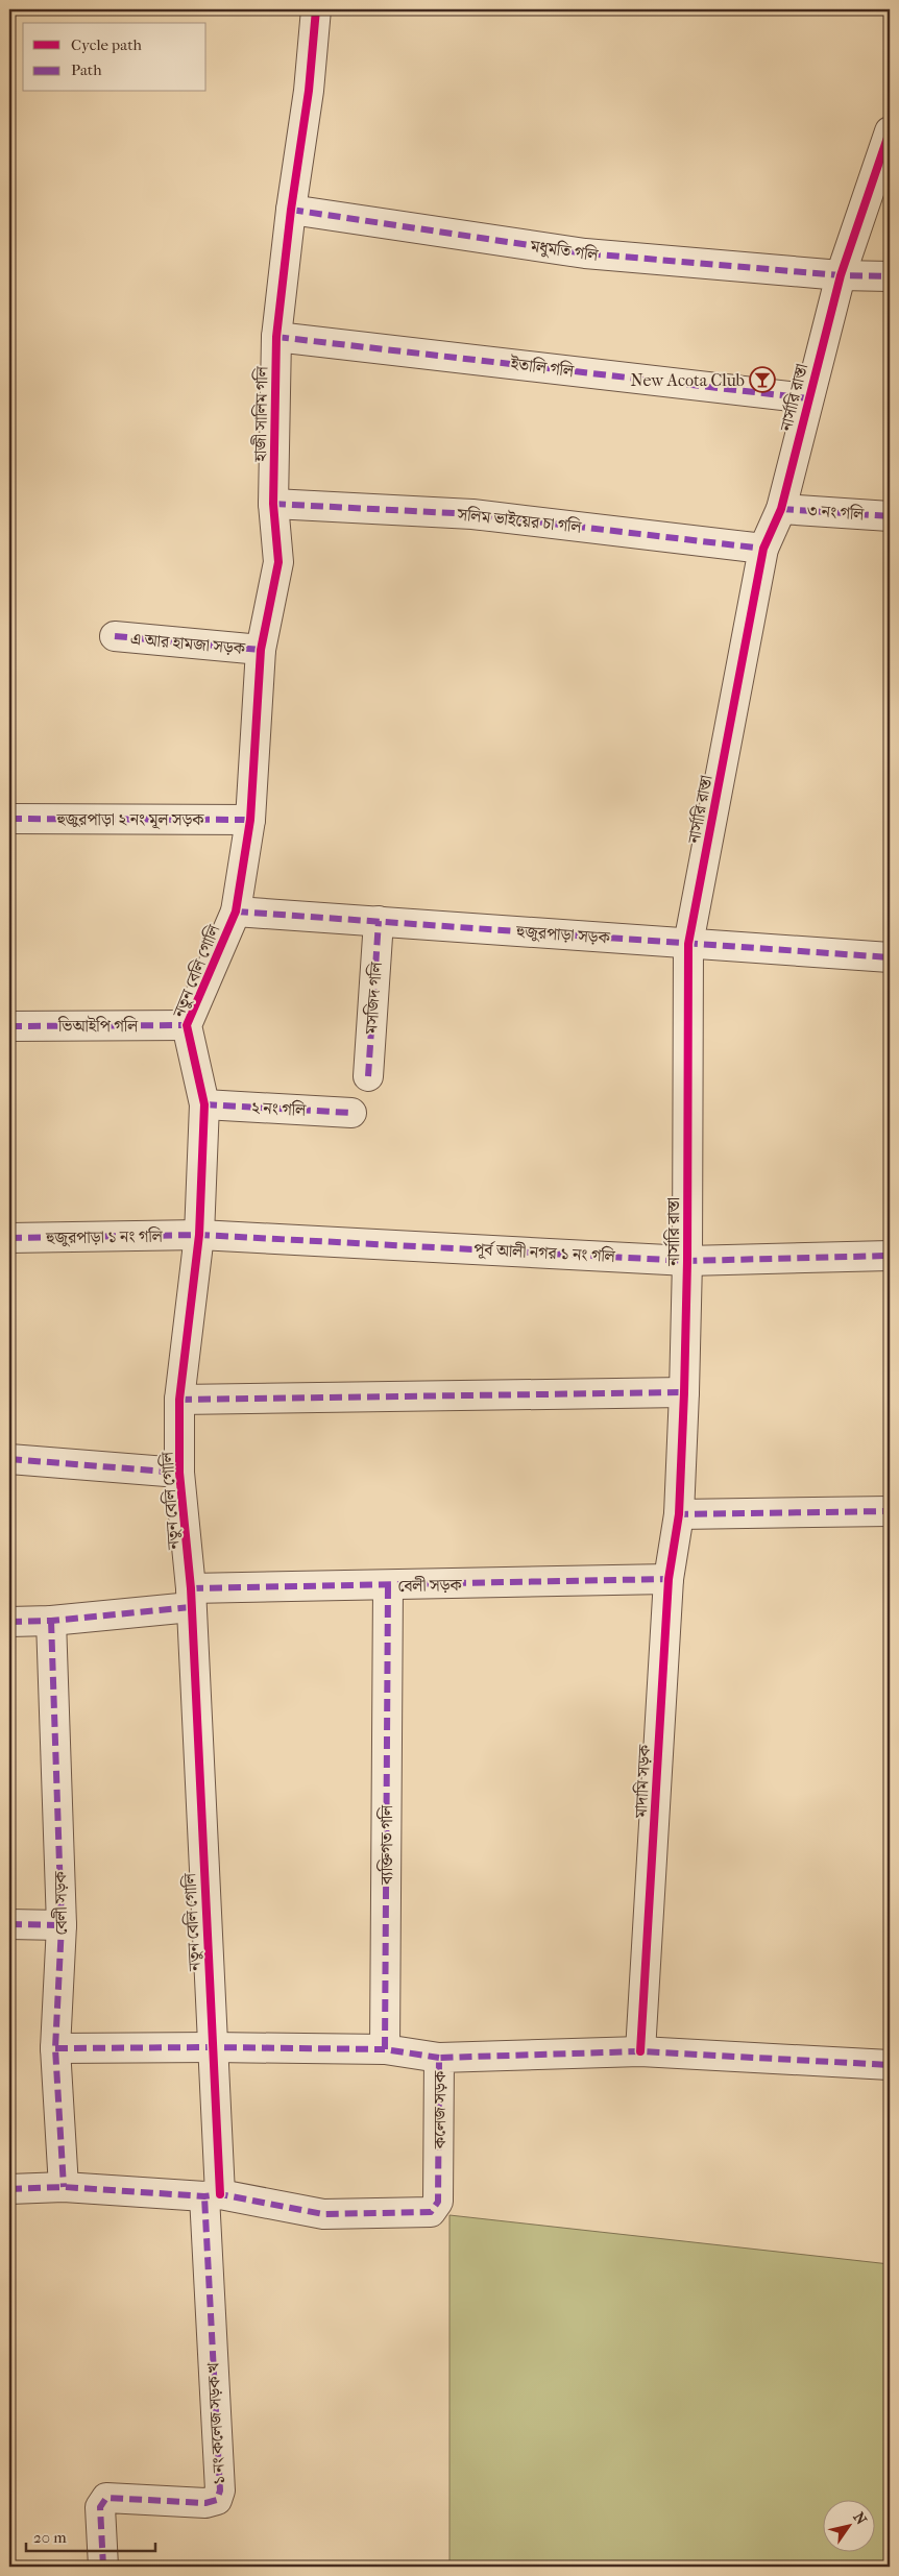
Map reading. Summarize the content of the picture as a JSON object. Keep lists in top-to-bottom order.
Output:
{
  "streets": {
    "street": [
      "মধুমতি গলি",
      "ইতালি গলি",
      "নার্সারি রাস্তা",
      "হাজী সালিম গলি",
      "৩ নং গলি",
      "সলিম ভাইয়ের চা গলি",
      "এ আর হামজা সড়ক",
      "হুজুরপাড়া ২ নং মূল সড়ক",
      "হুজুরপাড়া সড়ক",
      "নতুন বেলি গোলি",
      "মসজিদ গলি",
      "ভিআইপি গলি",
      "২ নং গলি",
      "হুজুরপাড়া ১ নং গলি",
      "পূর্ব আলী নগর ১ নং গলি",
      "বেলী সড়ক",
      "মাদামি সড়ক",
      "ব্যক্তিগত গলি",
      "কলেজ সড়ক",
      "১ নং কলেজ সড়ক খ"
    ]
  },
  "crossings": [
    ["মধুমতি গলি", "নার্সারি রাস্তা"],
    ["মধুমতি গলি", "হাজী সালিম গলি"],
    ["ইতালি গলি", "নার্সারি রাস্তা"],
    ["ইতালি গলি", "হাজী সালিম গলি"],
    ["নার্সারি রাস্তা", "৩ নং গলি"],
    ["নার্সারি রাস্তা", "সলিম ভাইয়ের চা গলি"],
    ["নার্সারি রাস্তা", "হুজুরপাড়া সড়ক"],
    ["নার্সারি রাস্তা", "পূর্ব আলী নগর ১ নং গলি"],
    ["নার্সারি রাস্তা", "মাদামি সড়ক"],
    ["হাজী সালিম গলি", "সলিম ভাইয়ের চা গলি"],
    ["হাজী সালিম গলি", "এ আর হামজা সড়ক"],
    ["হাজী সালিম গলি", "হুজুরপাড়া ২ নং মূল সড়ক"],
    ["হাজী সালিম গলি", "নতুন বেলি গোলি"],
    ["হুজুরপাড়া ২ নং মূল সড়ক", "নতুন বেলি গোলি"],
    ["হুজুরপাড়া সড়ক", "নতুন বেলি গোলি"],
    ["হুজুরপাড়া সড়ক", "মসজিদ গলি"],
    ["নতুন বেলি গোলি", "ভিআইপি গলি"],
    ["নতুন বেলি গোলি", "২ নং গলি"],
    ["নতুন বেলি গোলি", "হুজুরপাড়া ১ নং গলি"],
    ["নতুন বেলি গোলি", "পূর্ব আলী নগর ১ নং গলি"],
    ["নতুন বেলি গোলি", "বেলী সড়ক"],
    ["নতুন বেলি গোলি", "কলেজ সড়ক"],
    ["নতুন বেলি গোলি", "১ নং কলেজ সড়ক খ"],
    ["হুজুরপাড়া ১ নং গলি", "পূর্ব আলী নগর ১ নং গলি"],
    ["বেলী সড়ক", "মাদামি সড়ক"],
    ["বেলী সড়ক", "ব্যক্তিগত গলি"],
    ["বেলী সড়ক", "কলেজ সড়ক"],
    ["মাদামি সড়ক", "কলেজ সড়ক"],
    ["কলেজ সড়ক", "১ নং কলেজ সড়ক খ"]
  ],
  "places": {
    "bar": ["New Acota Club"]
  },
  "legend": ["Cycle path", "Path"],
  "scale_bar": "20 m",
  "north": "top right"
}
